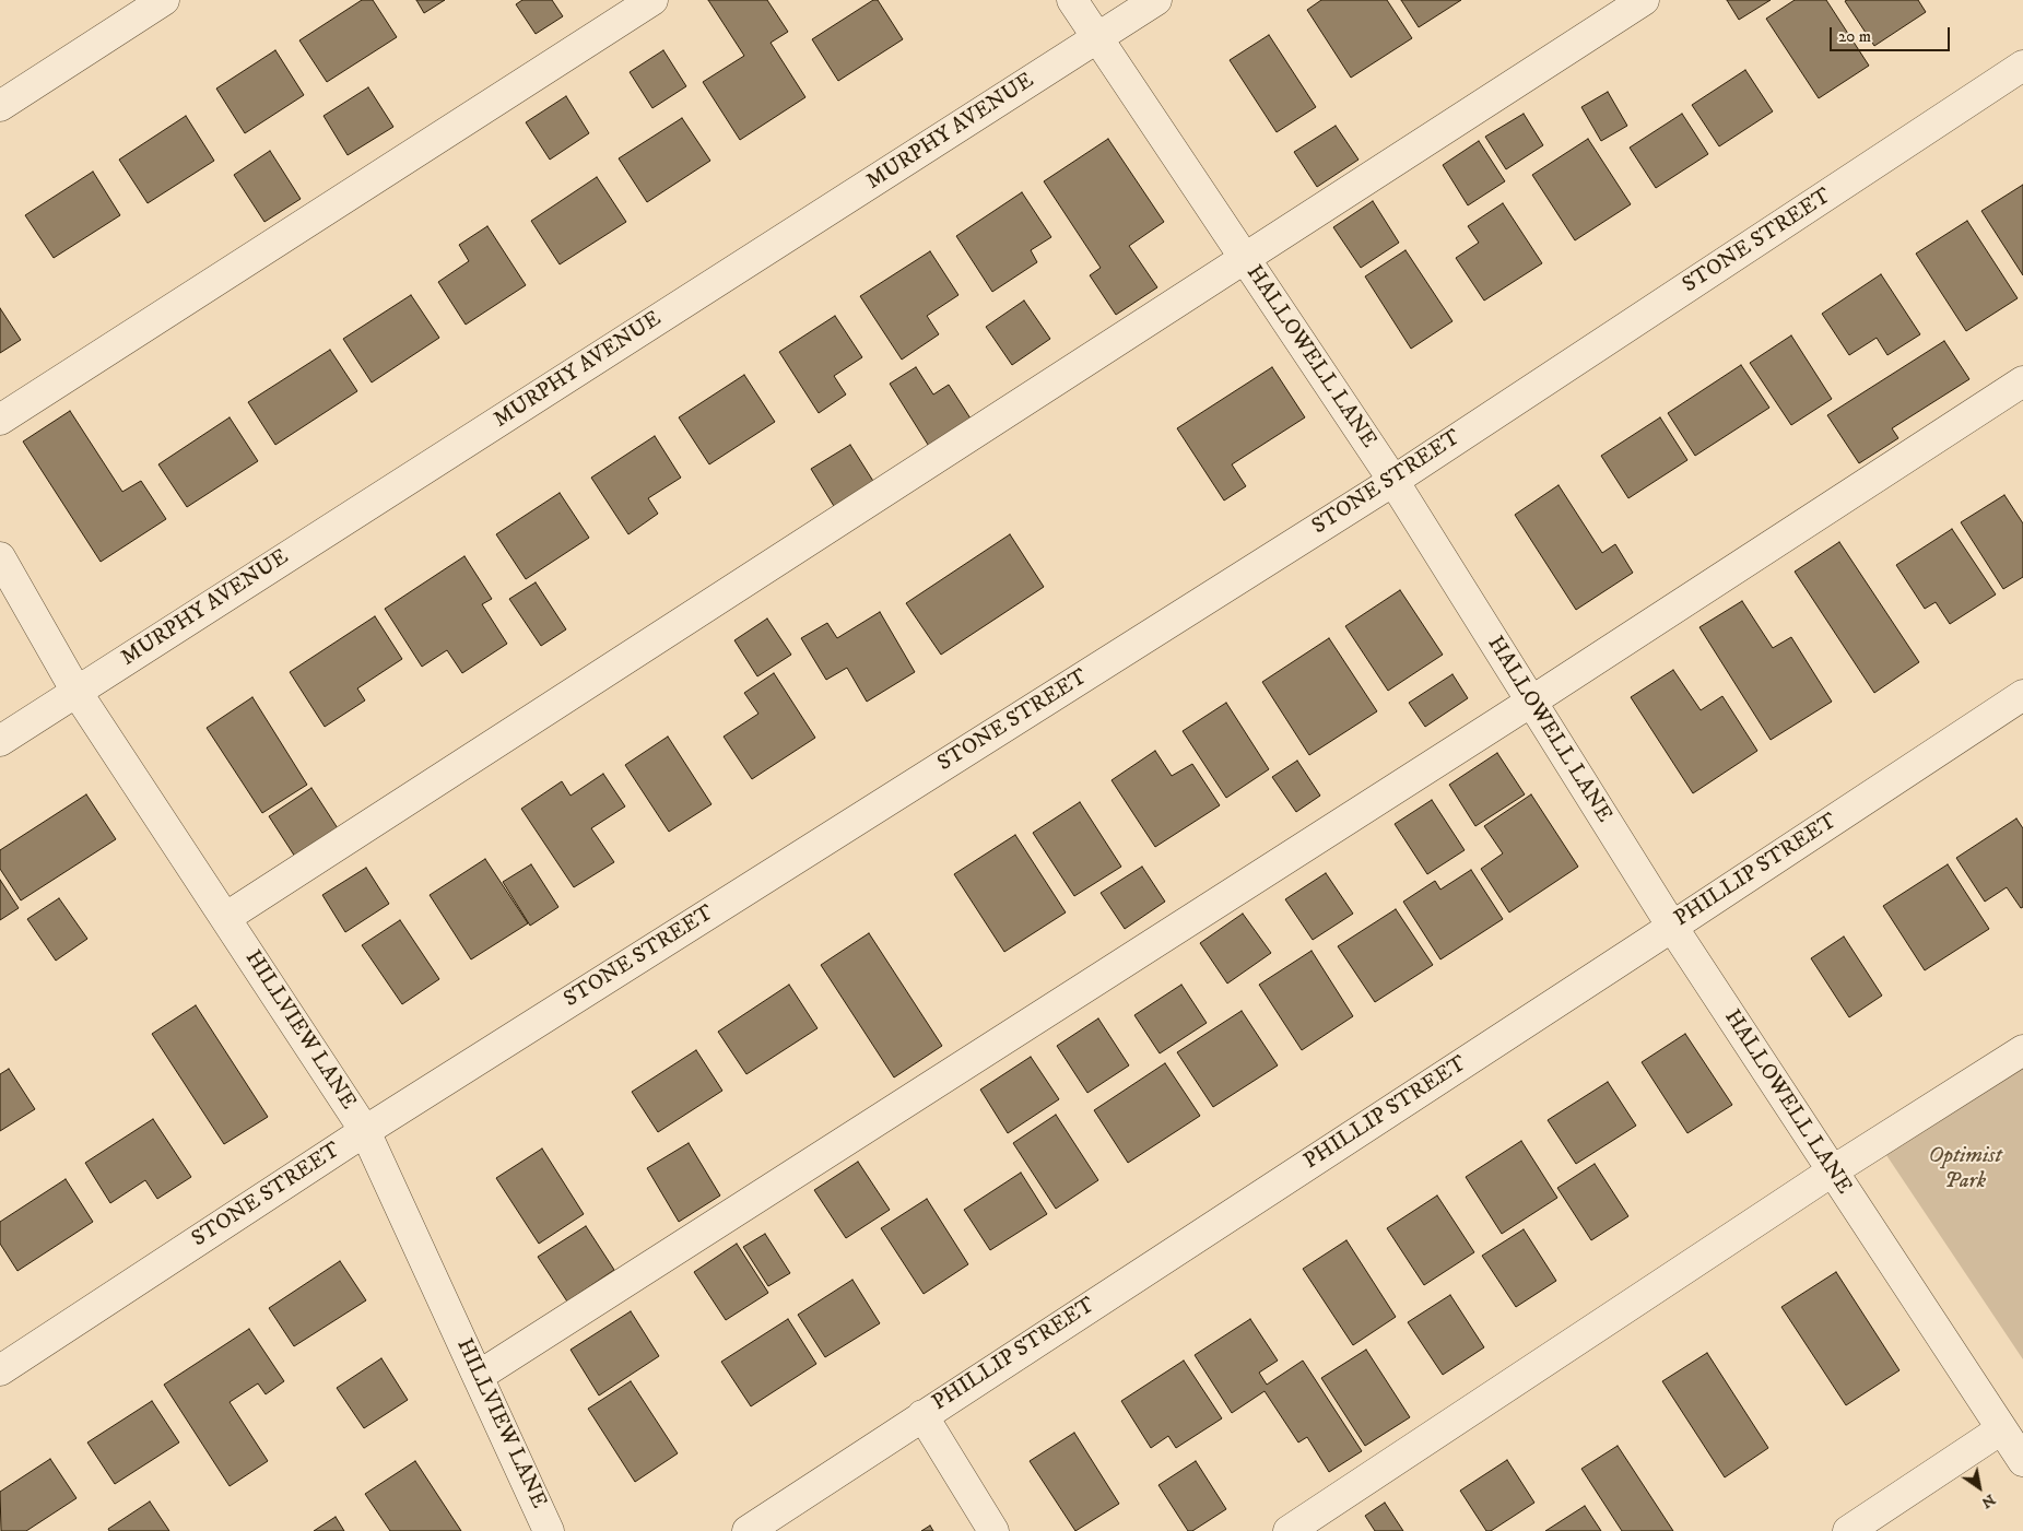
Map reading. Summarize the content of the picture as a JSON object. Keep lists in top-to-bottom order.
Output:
{
  "streets": {
    "street": [
      "MURPHY AVENUE",
      "STONE STREET",
      "HALLOWELL LANE",
      "PHILLIP STREET",
      "HILLVIEW LANE"
    ]
  },
  "crossings": [
    ["MURPHY AVENUE", "HALLOWELL LANE"],
    ["MURPHY AVENUE", "HILLVIEW LANE"],
    ["STONE STREET", "HALLOWELL LANE"],
    ["STONE STREET", "HILLVIEW LANE"],
    ["HALLOWELL LANE", "PHILLIP STREET"]
  ],
  "parks": ["Optimist Park"],
  "scale_bar": "20 m",
  "north": "bottom right"
}
